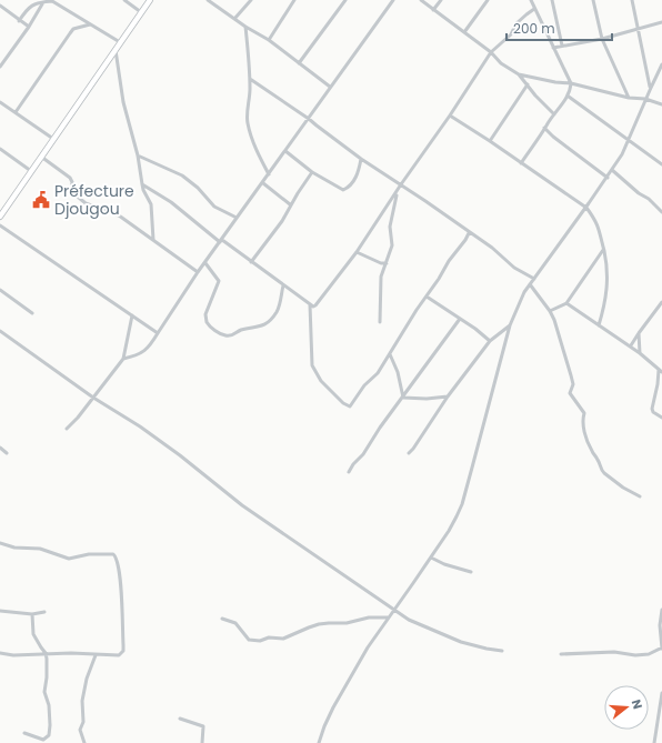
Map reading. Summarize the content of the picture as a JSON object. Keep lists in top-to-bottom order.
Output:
{
  "places": {
    "public building": ["Préfecture Djougou"]
  },
  "scale_bar": "200 m",
  "north": "right"
}
